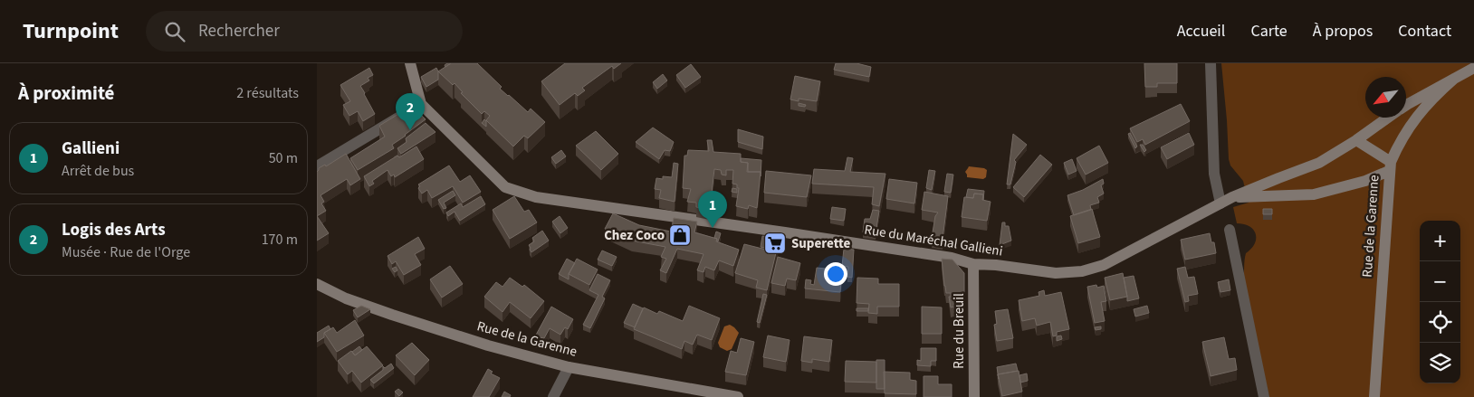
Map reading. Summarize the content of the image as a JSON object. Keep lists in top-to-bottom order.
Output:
{
  "streets": {
    "main road": ["Rue de la Garenne", "Rue du Maréchal Gallieni", "Rue du Breuil"]
  },
  "crossings": [
    ["Rue de la Garenne", "Rue du Maréchal Gallieni"],
    ["Rue du Maréchal Gallieni", "Rue du Breuil"]
  ],
  "places": {
    "shop": ["Chez Coco"],
    "supermarket": ["Superette"]
  },
  "north": "bottom left",
  "page": {
    "header": "Turnpoint",
    "search": "Rechercher",
    "nav": [
      "Accueil",
      "Carte",
      "À propos",
      "Contact"
    ],
    "heading": ["À proximité", "2 résultats"],
    "pins": ["2", "1"],
    "list": [
      {
        "mark": "1",
        "name": "Gallieni",
        "note": "Arrêt de bus",
        "value": "50 m"
      },
      {
        "mark": "2",
        "name": "Logis des Arts",
        "note": "Musée · Rue de l'Orge",
        "value": "170 m"
      }
    ],
    "map_buttons": ["+", "−"]
  }
}
